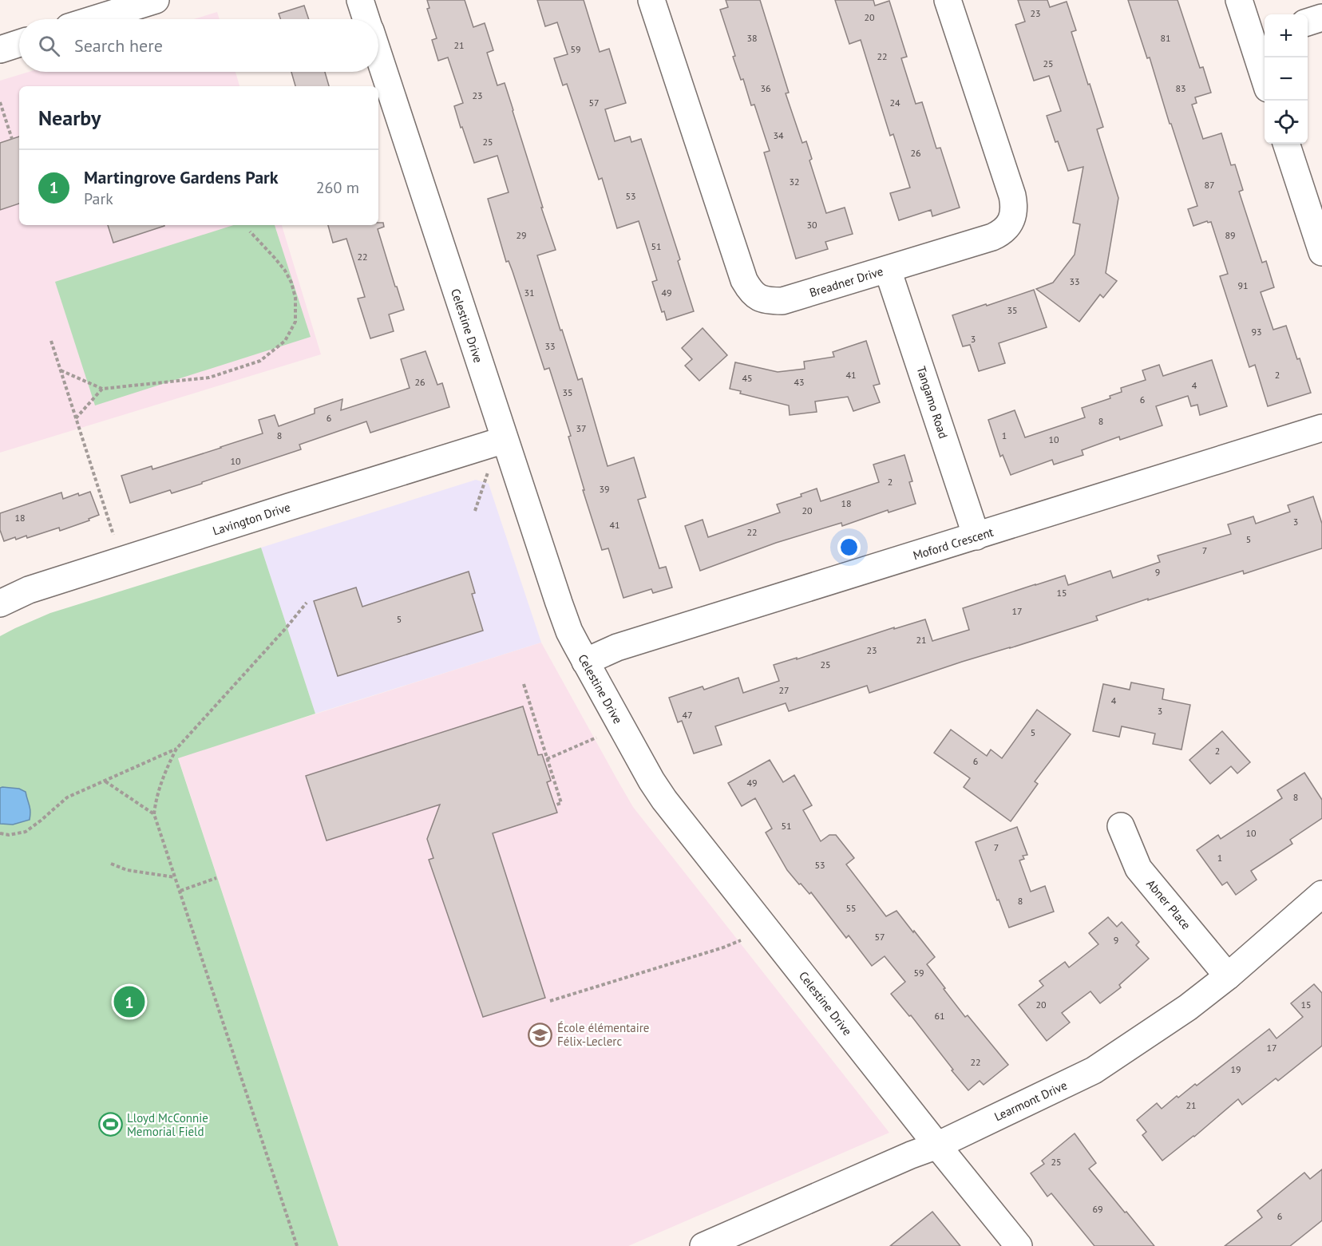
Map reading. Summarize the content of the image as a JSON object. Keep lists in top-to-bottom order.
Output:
{
  "streets": {
    "street": [
      "Breadner Drive",
      "Celestine Drive",
      "Tangamo Road",
      "Lavington Drive",
      "Moford Crescent",
      "Abner Place",
      "Learmont Drive"
    ]
  },
  "crossings": [
    ["Breadner Drive", "Tangamo Road"],
    ["Celestine Drive", "Lavington Drive"],
    ["Celestine Drive", "Moford Crescent"],
    ["Celestine Drive", "Learmont Drive"],
    ["Tangamo Road", "Moford Crescent"],
    ["Abner Place", "Learmont Drive"]
  ],
  "places": {
    "school or university": ["École élémentaire Félix-Leclerc"],
    "sports": ["Lloyd McConnie Memorial Field"]
  },
  "house_numbers": [
    "23",
    "20",
    "38",
    "81",
    "21",
    "59",
    "22",
    "25",
    "36",
    "83",
    "23",
    "57",
    "24",
    "34",
    "25",
    "26",
    "32",
    "87",
    "53",
    "30",
    "29",
    "89",
    "51",
    "22",
    "33",
    "91",
    "31",
    "49",
    "35",
    "93",
    "3",
    "33",
    "41",
    "2",
    "45",
    "26",
    "43",
    "4",
    "35",
    "6",
    "6",
    "8",
    "37",
    "8",
    "1",
    "10",
    "10",
    "2",
    "39",
    "18",
    "20",
    "18",
    "3",
    "41",
    "22",
    "5",
    "7",
    "9",
    "15",
    "17",
    "5",
    "21",
    "23",
    "25",
    "27",
    "4",
    "3",
    "47",
    "5",
    "2",
    "6",
    "49",
    "8",
    "51",
    "10",
    "7",
    "1",
    "53",
    "8",
    "55",
    "57",
    "9",
    "59",
    "20",
    "15",
    "61",
    "17",
    "22",
    "19",
    "21",
    "25",
    "69",
    "6"
  ],
  "page": {
    "map_buttons": ["+", "−"],
    "search": "Search here",
    "heading": "Nearby",
    "list": [
      {
        "mark": "1",
        "name": "Martingrove Gardens Park",
        "note": "Park",
        "value": "260 m"
      }
    ],
    "pins": "1"
  }
}
